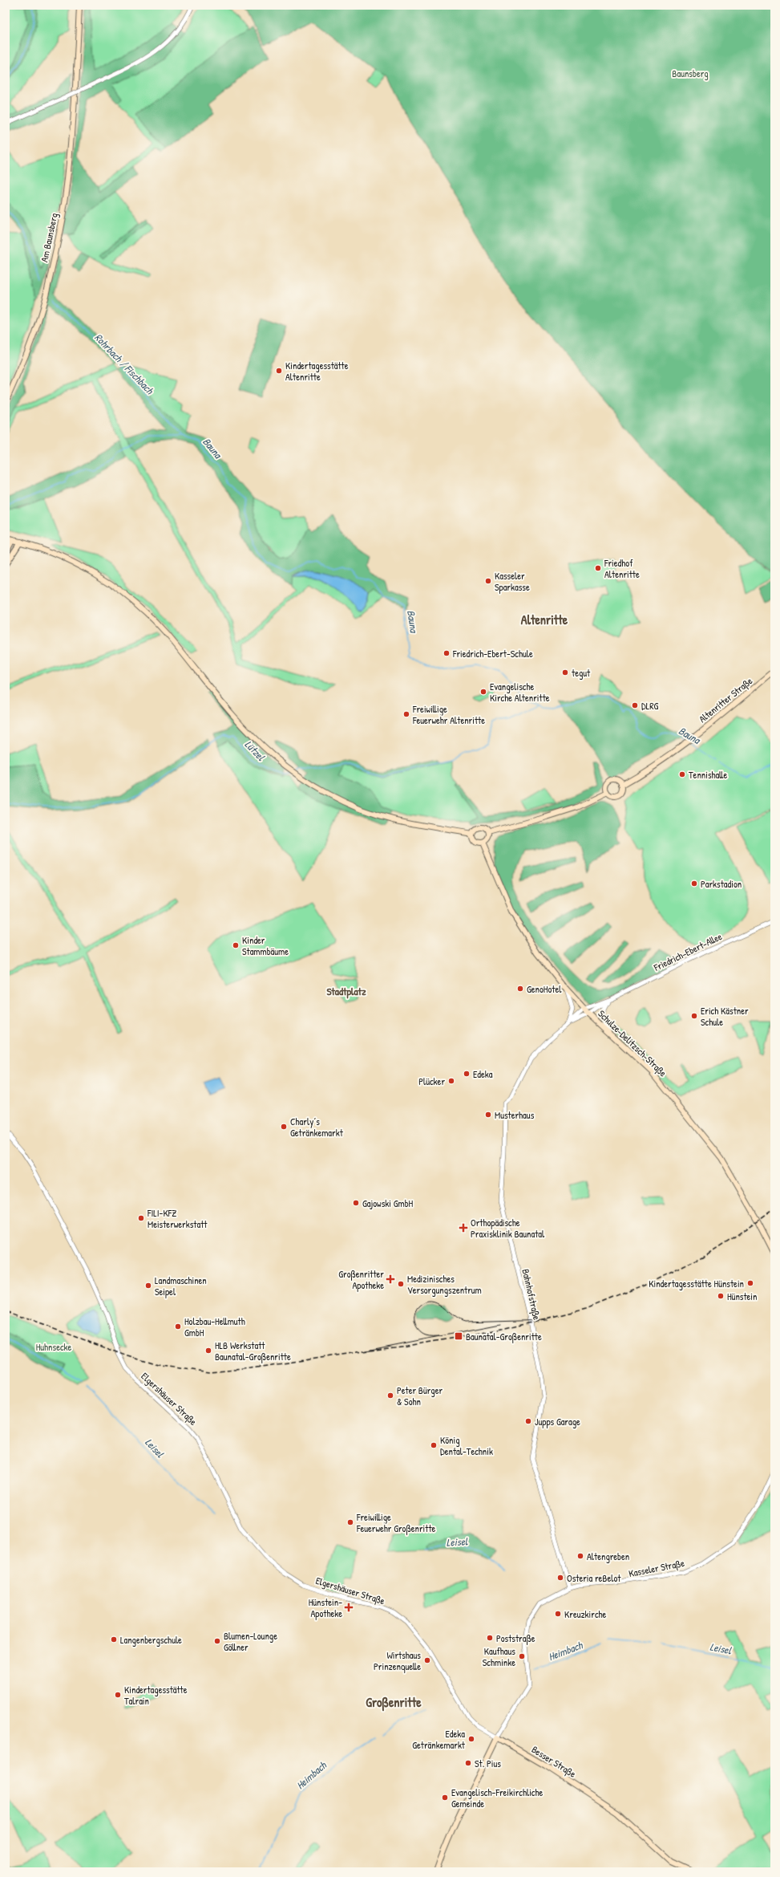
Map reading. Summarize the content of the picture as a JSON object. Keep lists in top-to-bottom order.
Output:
{
  "streets": {
    "main road": [
      "Am Baunsberg",
      "Altenritter Straße",
      "Schulze-Delitzsch-Straße",
      "Besser Straße"
    ],
    "street": [
      "Friedrich-Ebert-Allee",
      "Bahnhofstraße",
      "Elgershäuser Straße",
      "Kasseler Straße"
    ]
  },
  "crossings": [
    ["Schulze-Delitzsch-Straße", "Bahnhofstraße"],
    ["Bahnhofstraße", "Kasseler Straße"],
    ["Elgershäuser Straße", "Besser Straße"]
  ],
  "districts": ["Altenritte", "Stadtplatz", "Großenritte"],
  "water": [
    "Rohrbach / Fischbach",
    "Bauna",
    "Lützel",
    "Leisel",
    "Heimbach"
  ],
  "parks": ["Baunsberg", "Huhnsecke"],
  "places": {
    "other": [
      "Kindertagesstätte Altenritte",
      "Friedhof Altenritte",
      "Kasseler Sparkasse",
      "Friedrich-Ebert-Schule",
      "tegut",
      "Evangelische Kirche Altenritte",
      "DLRG",
      "Freiwillige Feuerwehr Altenritte",
      "Tennishalle",
      "Parkstadion",
      "Kinder Stammbäume",
      "GenoHotel",
      "Erich Kästner Schule",
      "Edeka",
      "Plücker",
      "Musterhaus",
      "Charly´s Getränkemarkt",
      "Gajowski GmbH",
      "FILI-KFZ Meisterwerkstatt",
      "Kindertagesstätte Hünstein",
      "Medizinisches Versorgungszentrum",
      "Landmaschinen Seipel",
      "Hünstein",
      "Holzbau-Hellmuth GmbH",
      "HLB Werkstatt Baunatal-Großenritte",
      "Peter Bürger & Sohn",
      "Jupps Garage",
      "König Dental-Technik",
      "Freiwillige Feuerwehr Großenritte",
      "Altengreben",
      "Osteria reBelot",
      "Kreuzkirche",
      "Poststraße",
      "Langenbergschule",
      "Blumen-Lounge Göllner",
      "Kaufhaus Schminke",
      "Wirtshaus Prinzenquelle",
      "Kindertagesstätte Talrain",
      "Edeka Getränkemarkt",
      "St. Pius",
      "Evangelisch-Freikirchliche Gemeinde"
    ],
    "health": ["Orthopädische Praxisklinik Baunatal", "Großenritter Apotheke", "Hünstein- Apotheke"],
    "transit": ["Baunatal-Großenritte"]
  }
}
